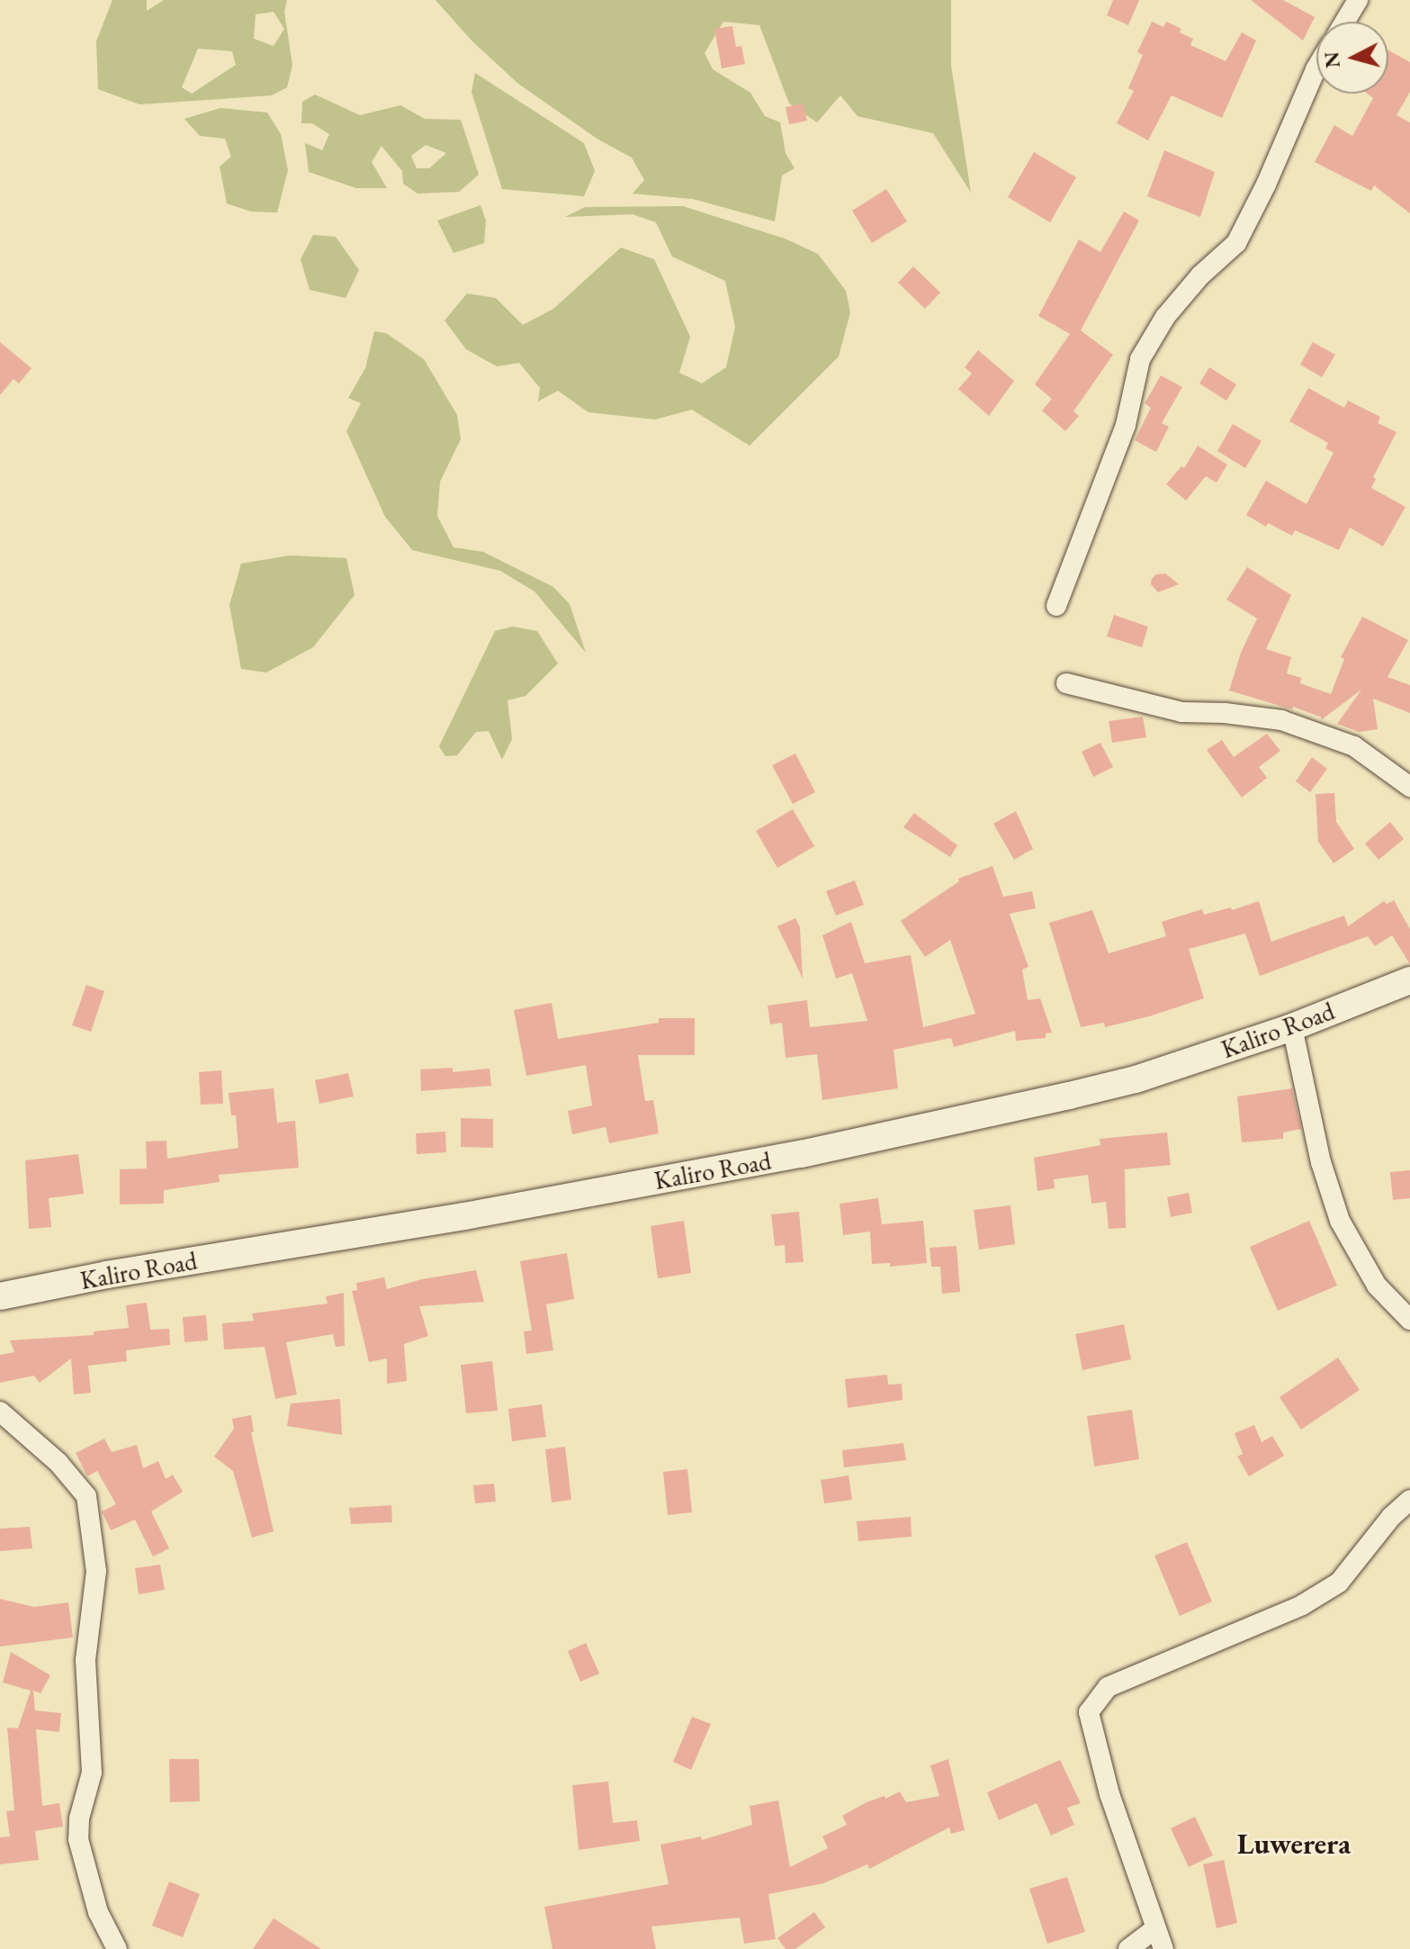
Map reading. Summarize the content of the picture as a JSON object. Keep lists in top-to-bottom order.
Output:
{
  "streets": {
    "main road": ["Kaliro Road"]
  },
  "districts": ["Luwerera"],
  "north": "left"
}
